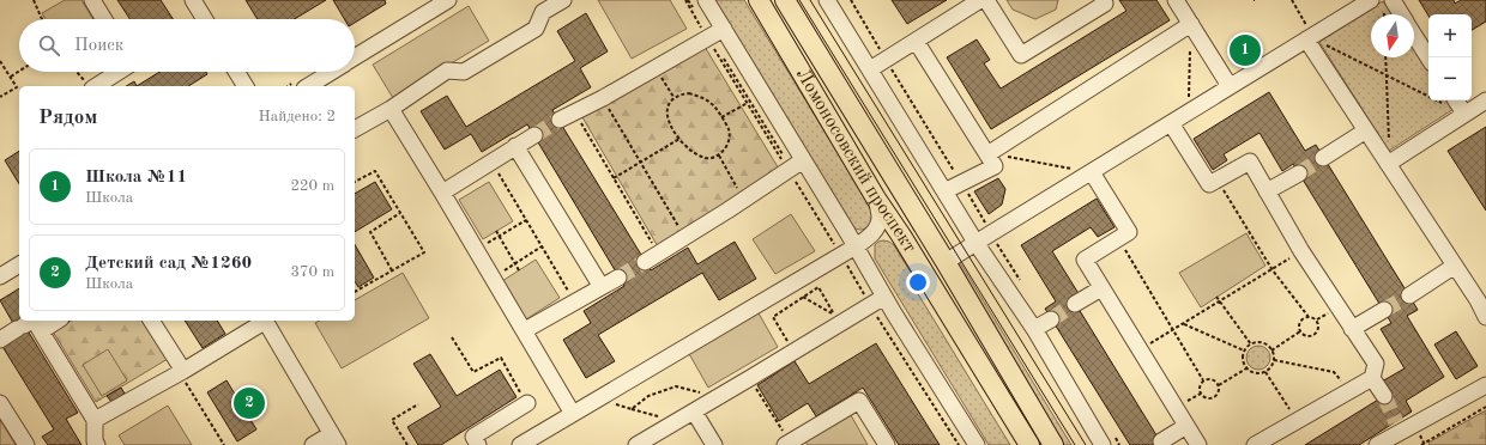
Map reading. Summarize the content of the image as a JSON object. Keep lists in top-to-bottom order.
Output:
{
  "streets": {
    "main road": ["Ломоносовский проспект"]
  },
  "north": "bottom",
  "page": {
    "map_buttons": ["+", "−"],
    "search": "Поиск",
    "pins": ["1", "2"],
    "heading": ["Рядом", "Найдено: 2"],
    "list": [
      {
        "mark": "1",
        "name": "Школа №11",
        "note": "Школа",
        "value": "220 m"
      },
      {
        "mark": "2",
        "name": "Детский сад №1260",
        "note": "Школа",
        "value": "370 m"
      }
    ]
  }
}
